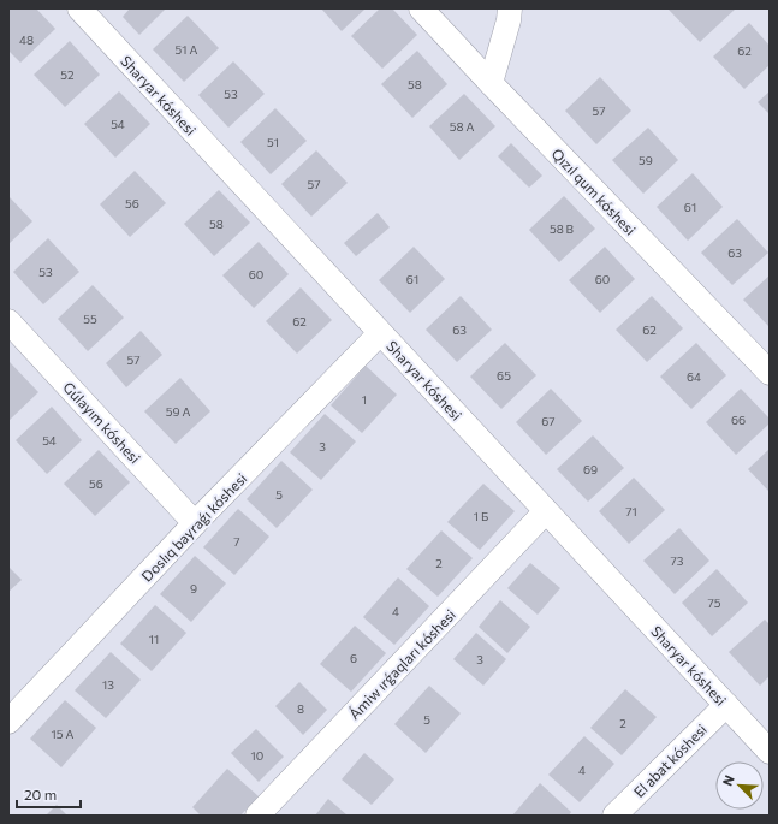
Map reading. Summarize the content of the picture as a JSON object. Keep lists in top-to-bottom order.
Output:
{
  "streets": {
    "street": [
      "Sharyar kóshesi",
      "Qızıl qum kóshesi",
      "Gúlayım kóshesi",
      "Doslıq bayraǵı kóshesi",
      "Ámiw ırǵaqları kóshesi",
      "El abat kóshesi"
    ]
  },
  "crossings": [
    ["Sharyar kóshesi", "Doslıq bayraǵı kóshesi"],
    ["Sharyar kóshesi", "Ámiw ırǵaqları kóshesi"],
    ["Sharyar kóshesi", "El abat kóshesi"],
    ["Gúlayım kóshesi", "Doslıq bayraǵı kóshesi"]
  ],
  "house_numbers": [
    "48",
    "51 А",
    "62",
    "52",
    "58",
    "53",
    "57",
    "54",
    "58 А",
    "51",
    "59",
    "57",
    "56",
    "61",
    "58",
    "58 В",
    "63",
    "53",
    "60",
    "61",
    "60",
    "55",
    "62",
    "63",
    "62",
    "57",
    "65",
    "64",
    "1",
    "59 А",
    "66",
    "67",
    "54",
    "3",
    "69",
    "56",
    "5",
    "71",
    "1 Б",
    "7",
    "73",
    "2",
    "9",
    "75",
    "4",
    "11",
    "6",
    "3",
    "13",
    "8",
    "5",
    "2",
    "15 А",
    "10",
    "4"
  ],
  "scale_bar": "20 m",
  "north": "top left"
}
